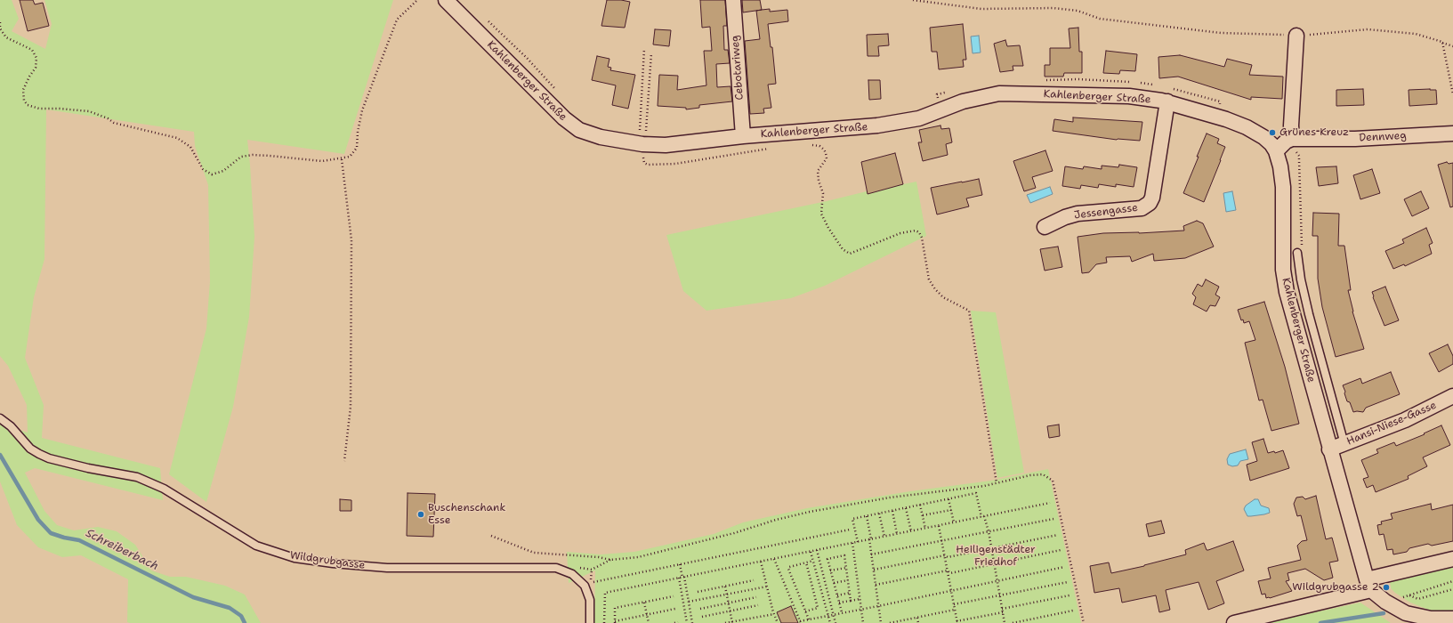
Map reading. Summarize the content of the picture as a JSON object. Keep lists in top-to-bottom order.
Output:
{
  "streets": {
    "street": [
      "Cebotariweg",
      "Kahlenberger Straße",
      "Dennweg",
      "Jessengasse",
      "Hansi-Niese-Gasse"
    ],
    "lane": ["Wildgrubgasse"]
  },
  "crossings": [
    ["Cebotariweg", "Kahlenberger Straße"],
    ["Kahlenberger Straße", "Jessengasse"],
    ["Kahlenberger Straße", "Hansi-Niese-Gasse"]
  ],
  "water": ["Schreiberbach"],
  "parks": ["Heiligenstädter Friedhof"],
  "places": ["Grünes Kreuz", "Buschenschank Esse", "Wildgrubgasse 2"]
}
